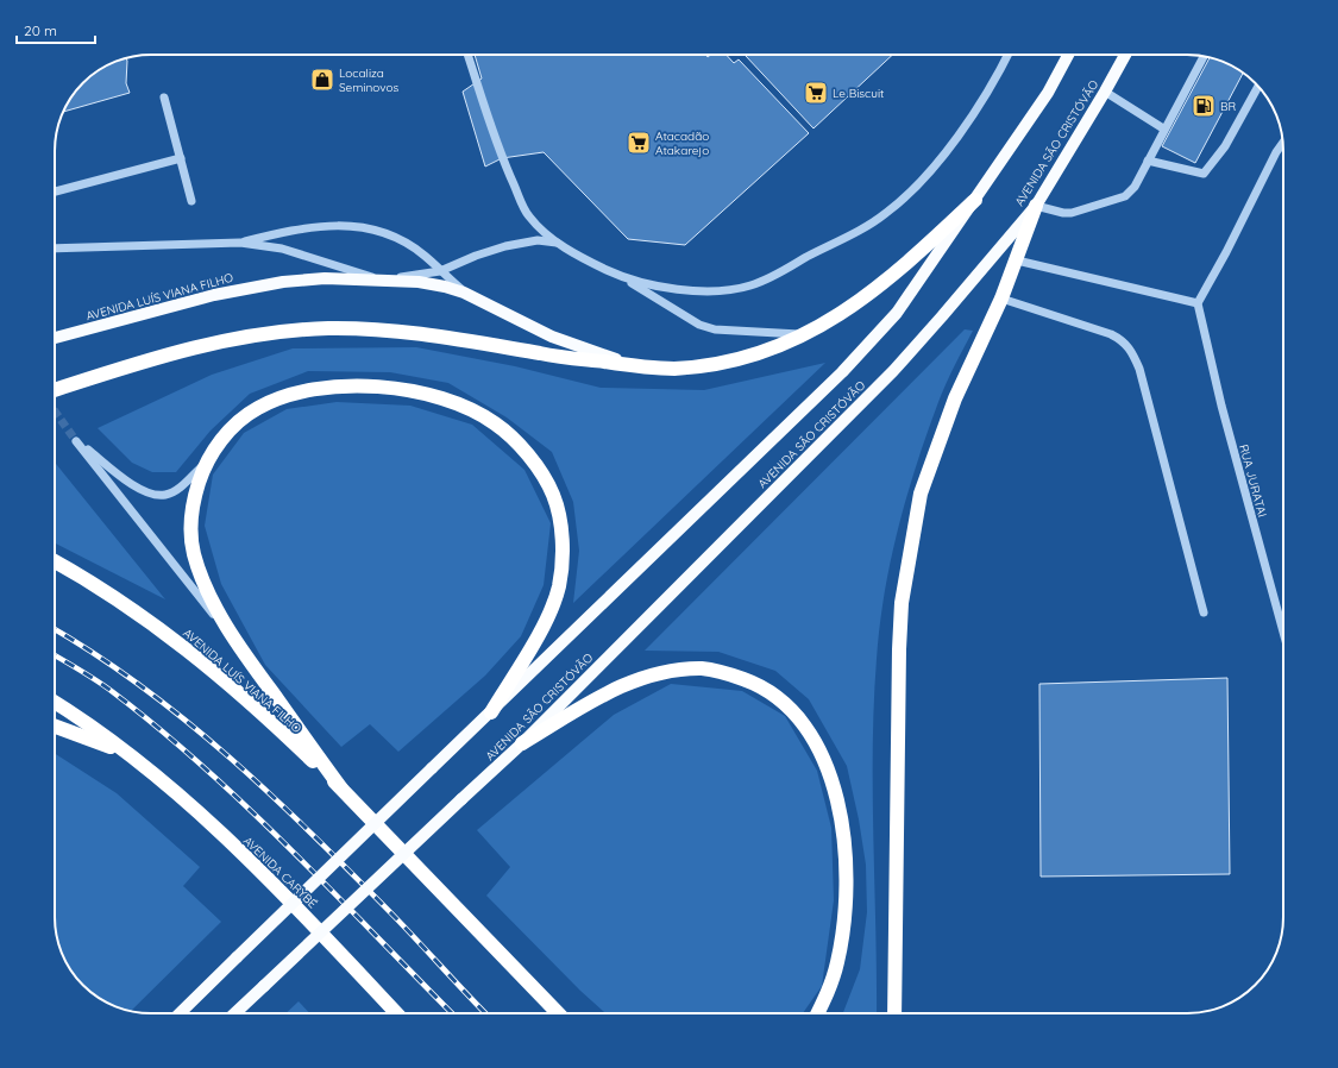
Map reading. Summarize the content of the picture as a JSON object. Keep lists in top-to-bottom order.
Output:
{
  "streets": {
    "highway": ["AVENIDA LUÍS VIANA FILHO", "AVENIDA CARYBÉ"],
    "main road": ["AVENIDA SÃO CRISTÓVÃO"],
    "street": ["RUA JURATAI"]
  },
  "places": {
    "shop": ["Localiza Seminovos"],
    "supermarket": ["Le Biscuit", "Atacadão Atakarejo"],
    "fuel station": ["BR"]
  },
  "scale_bar": "20 m"
}
